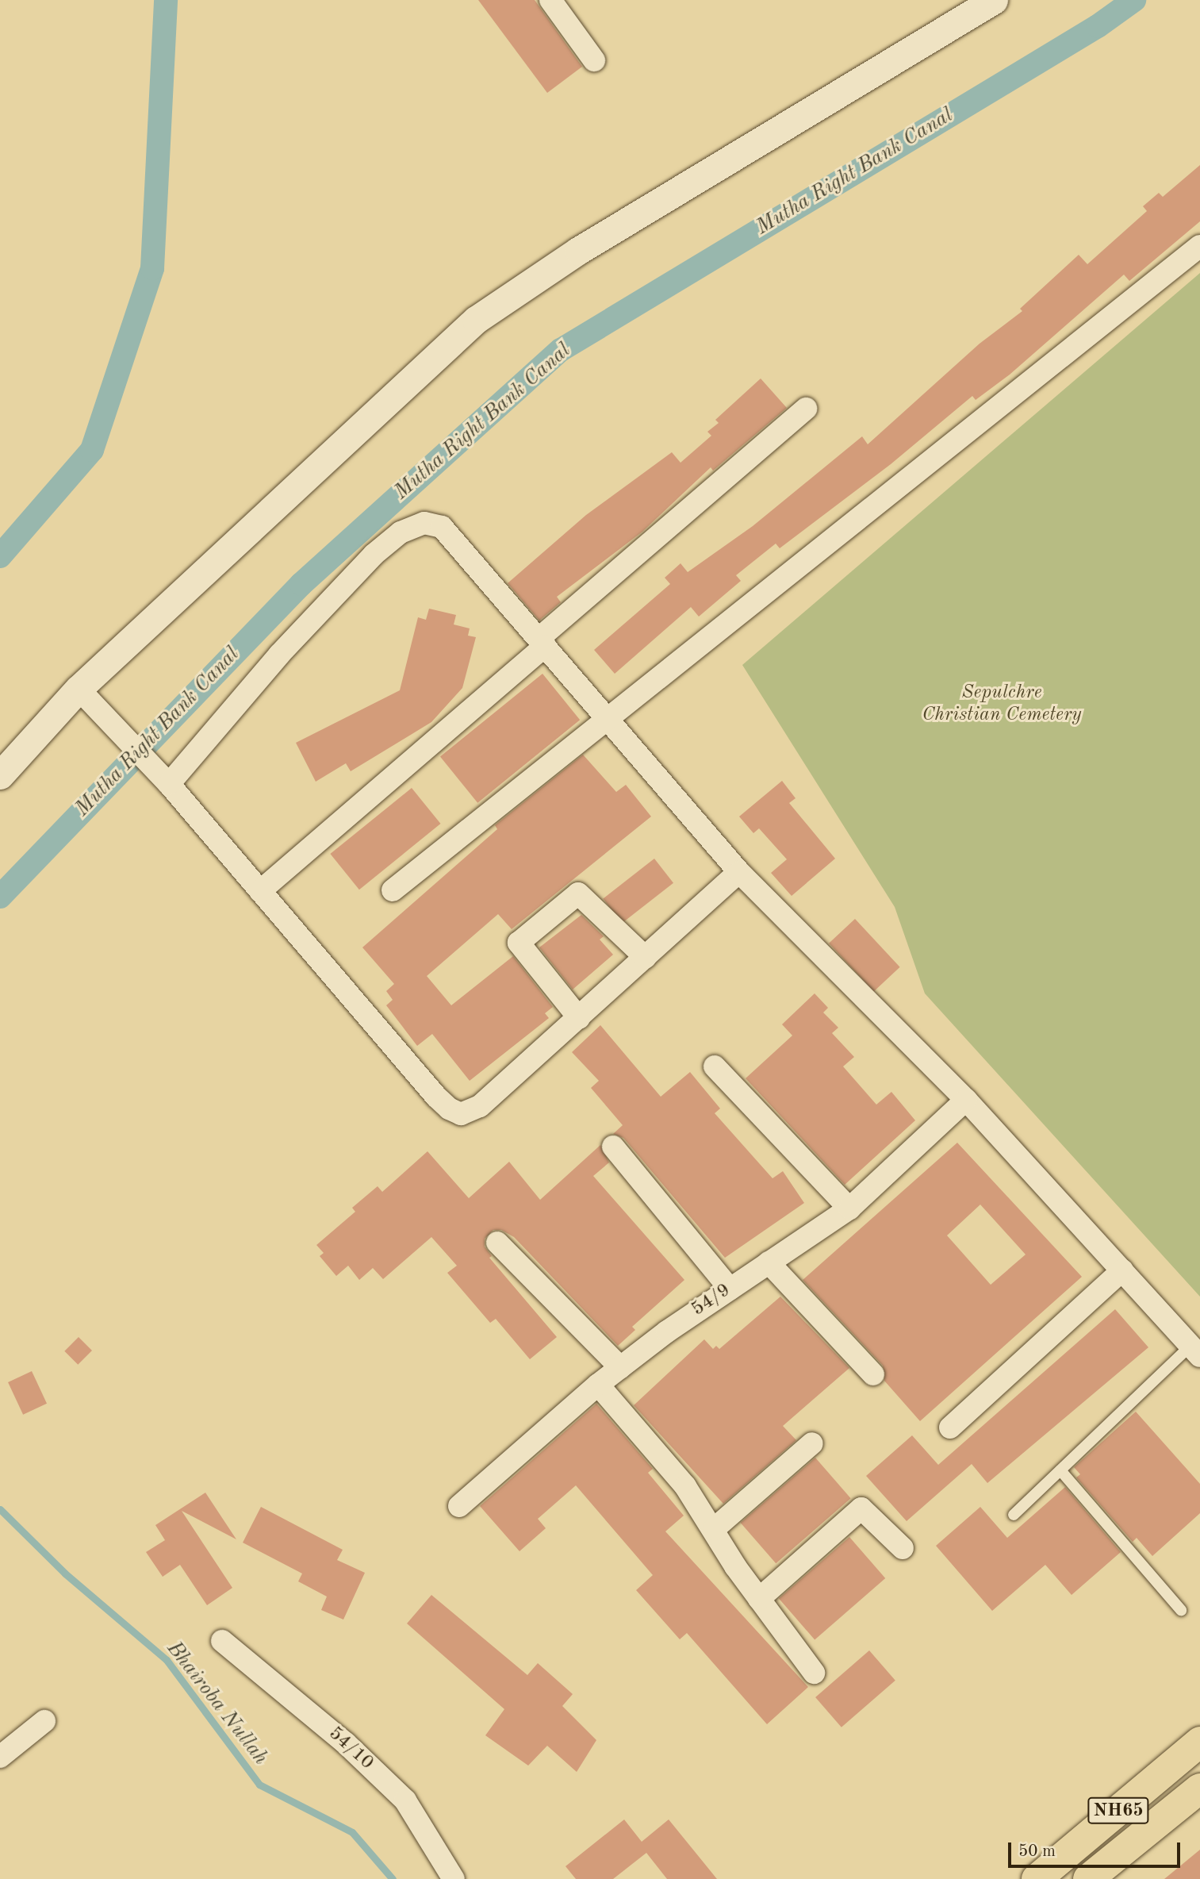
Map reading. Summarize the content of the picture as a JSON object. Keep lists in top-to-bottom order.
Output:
{
  "streets": {
    "highway": ["NH65"],
    "street": ["54/9", "54/10"]
  },
  "water": ["Mutha Right Bank Canal", "Bhairoba Nullah"],
  "parks": ["Sepulchre Christian Cemetery"],
  "scale_bar": "50 m"
}
